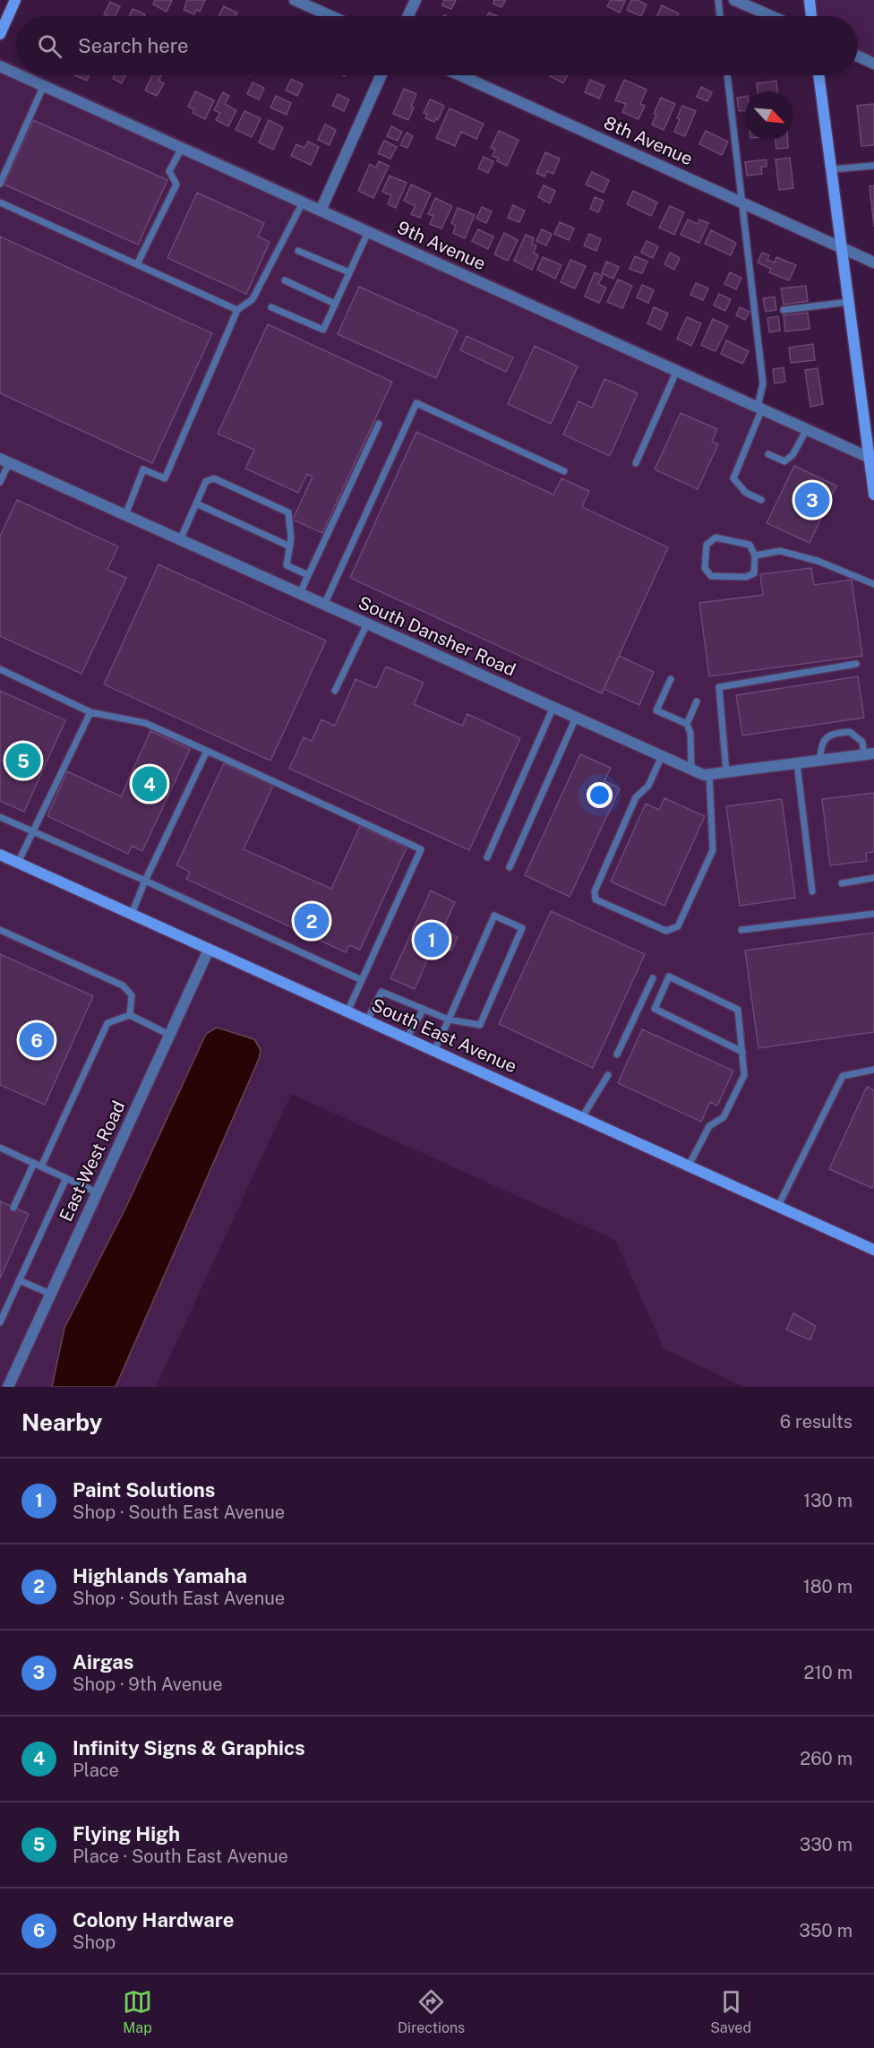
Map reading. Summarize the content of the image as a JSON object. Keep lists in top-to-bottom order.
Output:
{
  "streets": {
    "main road": ["South East Avenue"],
    "street": [
      "8th Avenue",
      "9th Avenue",
      "South Dansher Road",
      "East-West Road"
    ]
  },
  "crossings": [
    ["South East Avenue", "East-West Road"]
  ],
  "north": "bottom right",
  "page": {
    "search": "Search here",
    "pins": [
      "3",
      "5",
      "4",
      "2",
      "1",
      "6"
    ],
    "heading": ["Nearby", "6 results"],
    "list": [
      {
        "mark": "1",
        "name": "Paint Solutions",
        "note": "Shop · South East Avenue",
        "value": "130 m"
      },
      {
        "mark": "2",
        "name": "Highlands Yamaha",
        "note": "Shop · South East Avenue",
        "value": "180 m"
      },
      {
        "mark": "3",
        "name": "Airgas",
        "note": "Shop · 9th Avenue",
        "value": "210 m"
      },
      {
        "mark": "4",
        "name": "Infinity Signs & Graphics",
        "note": "Place",
        "value": "260 m"
      },
      {
        "mark": "5",
        "name": "Flying High",
        "note": "Place · South East Avenue",
        "value": "330 m"
      },
      {
        "mark": "6",
        "name": "Colony Hardware",
        "note": "Shop",
        "value": "350 m"
      }
    ],
    "nav": ["Map", "Directions", "Saved"]
  }
}
